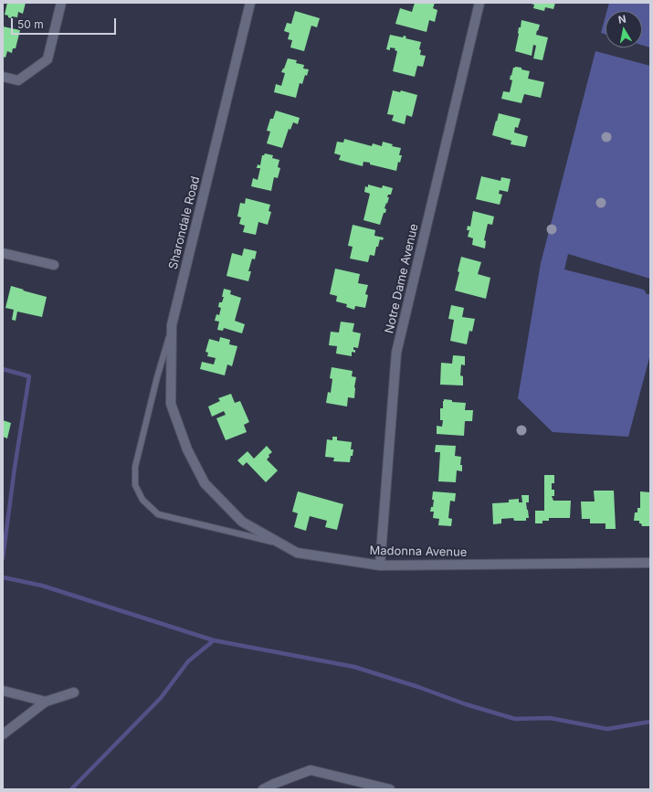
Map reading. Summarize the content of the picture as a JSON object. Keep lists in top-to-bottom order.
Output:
{
  "streets": {
    "street": ["Sharondale Road", "Notre Dame Avenue", "Madonna Avenue"]
  },
  "crossings": [
    ["Sharondale Road", "Madonna Avenue"],
    ["Notre Dame Avenue", "Madonna Avenue"]
  ],
  "scale_bar": "50 m",
  "north": "top"
}
